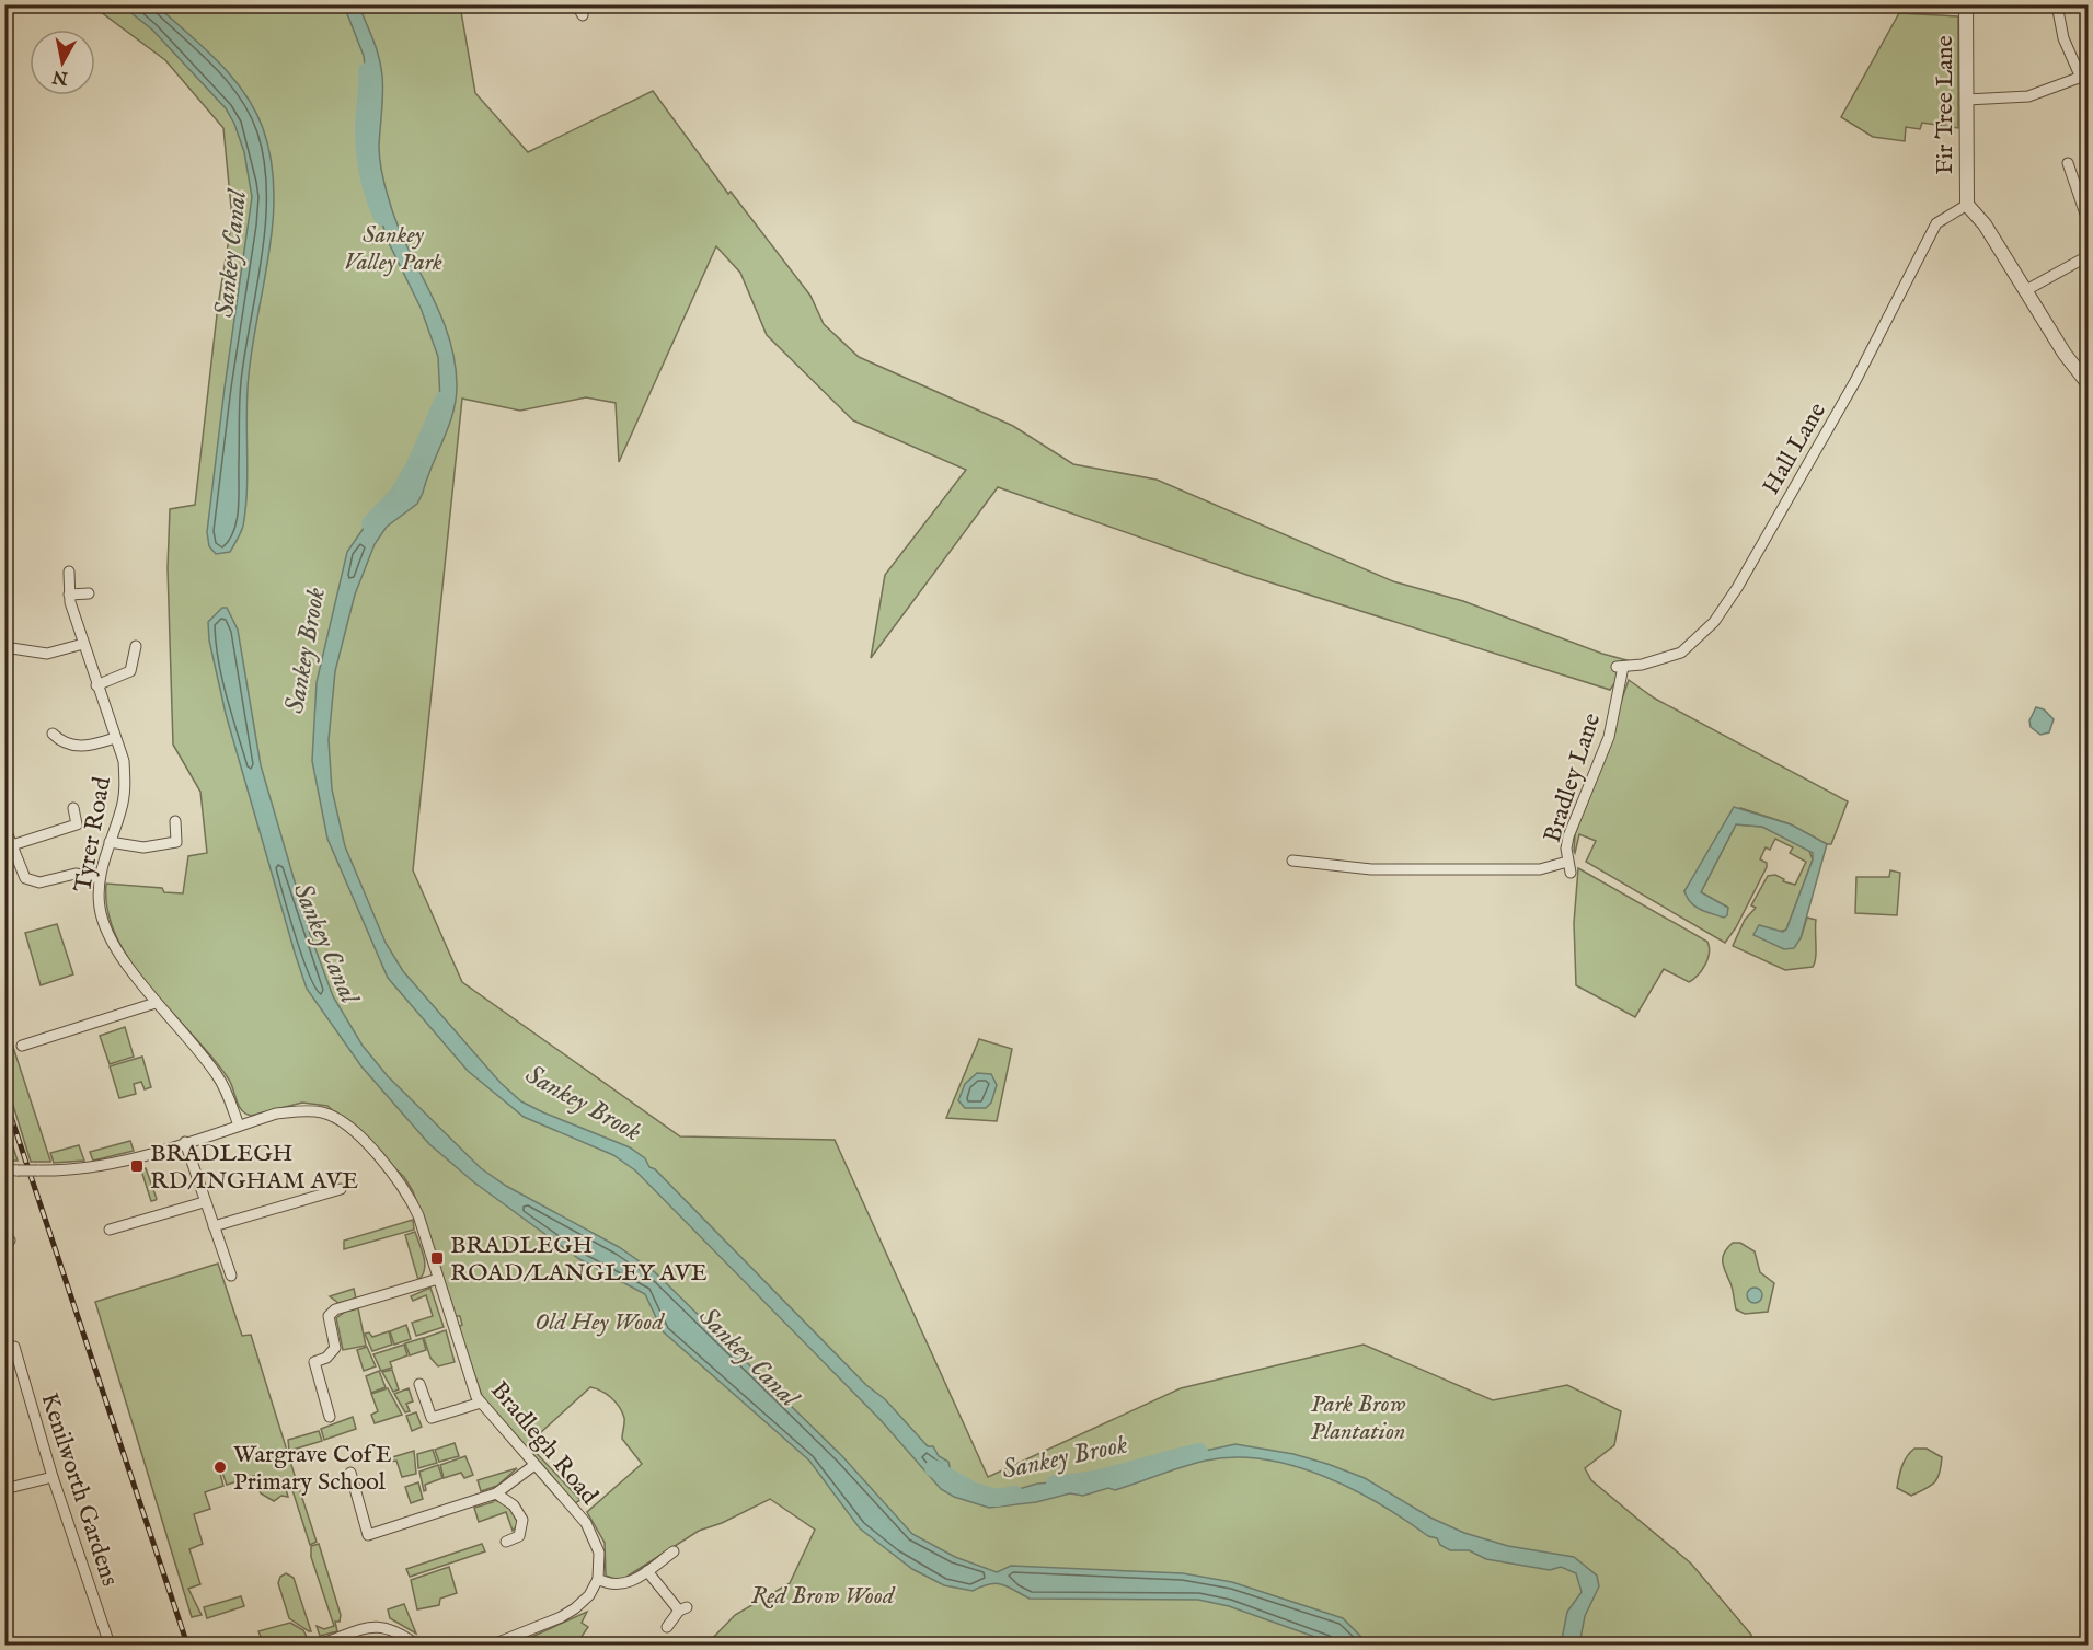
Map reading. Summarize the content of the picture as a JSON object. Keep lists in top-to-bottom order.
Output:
{
  "streets": {
    "street": [
      "Fir Tree Lane",
      "Hall Lane",
      "Bradley Lane",
      "Tyrer Road",
      "Bradlegh Road",
      "Kenilworth Gardens"
    ]
  },
  "crossings": [
    ["Fir Tree Lane", "Hall Lane"],
    ["Hall Lane", "Bradley Lane"],
    ["Tyrer Road", "Bradlegh Road"]
  ],
  "water": ["Sankey Canal", "Sankey Brook"],
  "parks": [
    "Sankey Valley Park",
    "Old Hey Wood",
    "Park Brow Plantation",
    "Red Brow Wood"
  ],
  "places": {
    "transit": ["BRADLEGH RD/INGHAM AVE", "BRADLEGH ROAD/LANGLEY AVE"],
    "other": ["Wargrave CofE Primary School"]
  },
  "north": "bottom"
}
